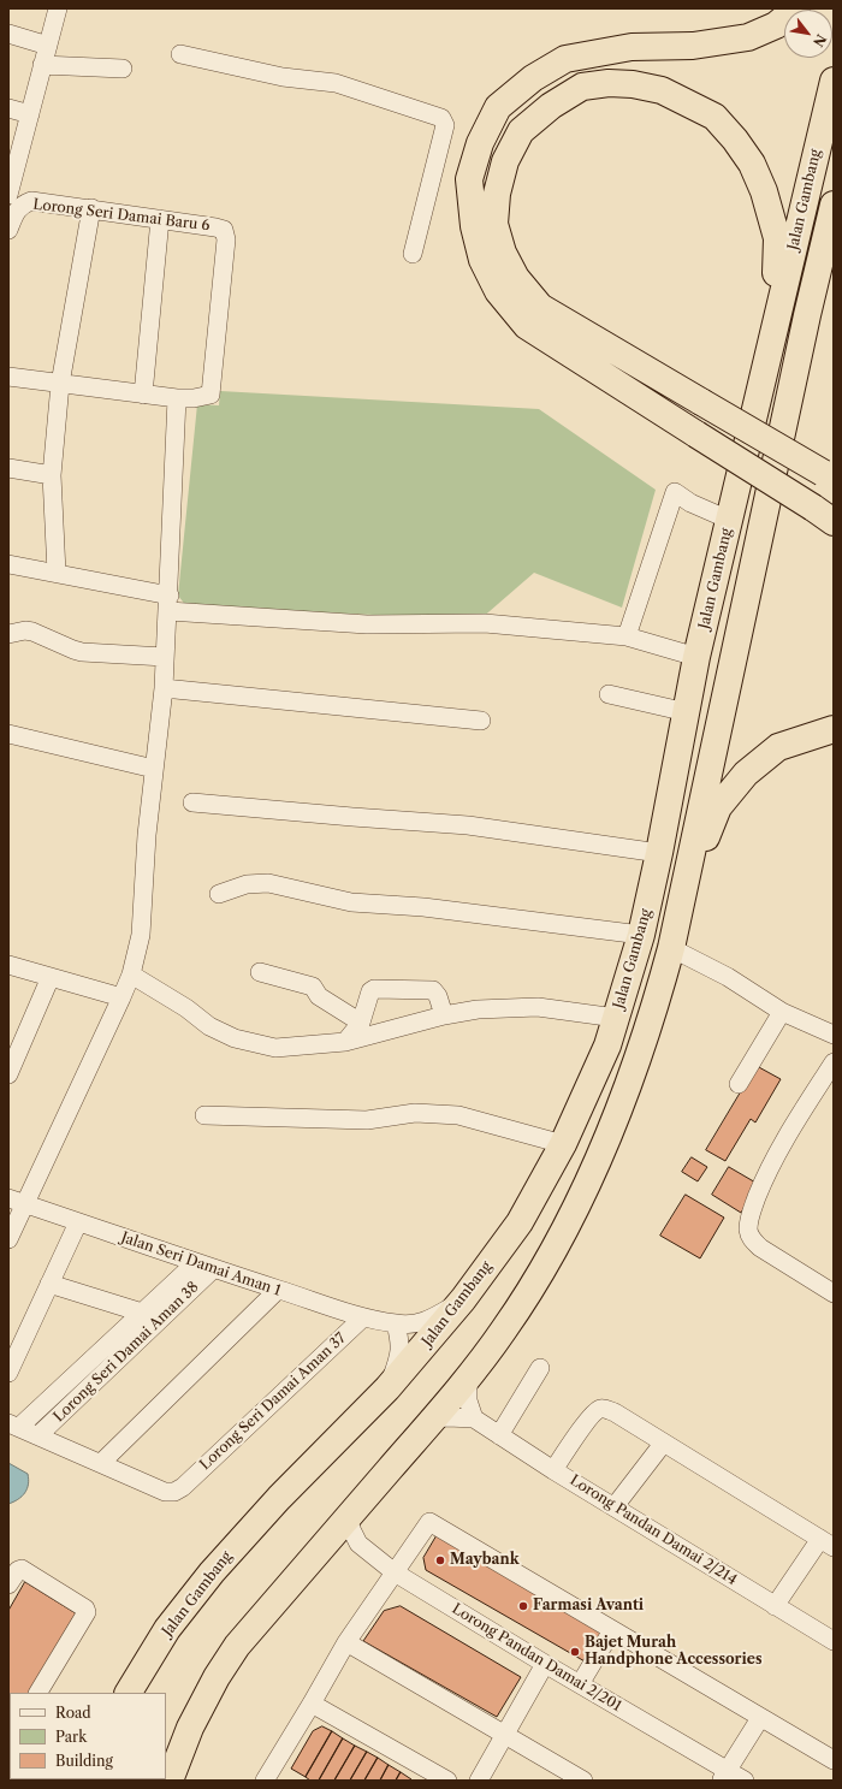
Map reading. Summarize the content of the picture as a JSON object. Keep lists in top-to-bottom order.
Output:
{
  "streets": {
    "highway": ["Jalan Gambang"],
    "street": [
      "Lorong Seri Damai Baru 6",
      "Jalan Seri Damai Aman 1",
      "Lorong Seri Damai Aman 38",
      "Lorong Seri Damai Aman 37",
      "Lorong Pandan Damai 2/214",
      "Lorong Pandan Damai 2/201"
    ]
  },
  "crossings": [
    ["Jalan Gambang", "Jalan Seri Damai Aman 1"],
    ["Jalan Gambang", "Lorong Pandan Damai 2/201"],
    ["Jalan Seri Damai Aman 1", "Lorong Seri Damai Aman 38"],
    ["Jalan Seri Damai Aman 1", "Lorong Seri Damai Aman 37"]
  ],
  "places": ["Maybank", "Farmasi Avanti", "Bajet Murah Handphone Accessories"],
  "legend": ["Road", "Park", "Building"],
  "north": "bottom right"
}
